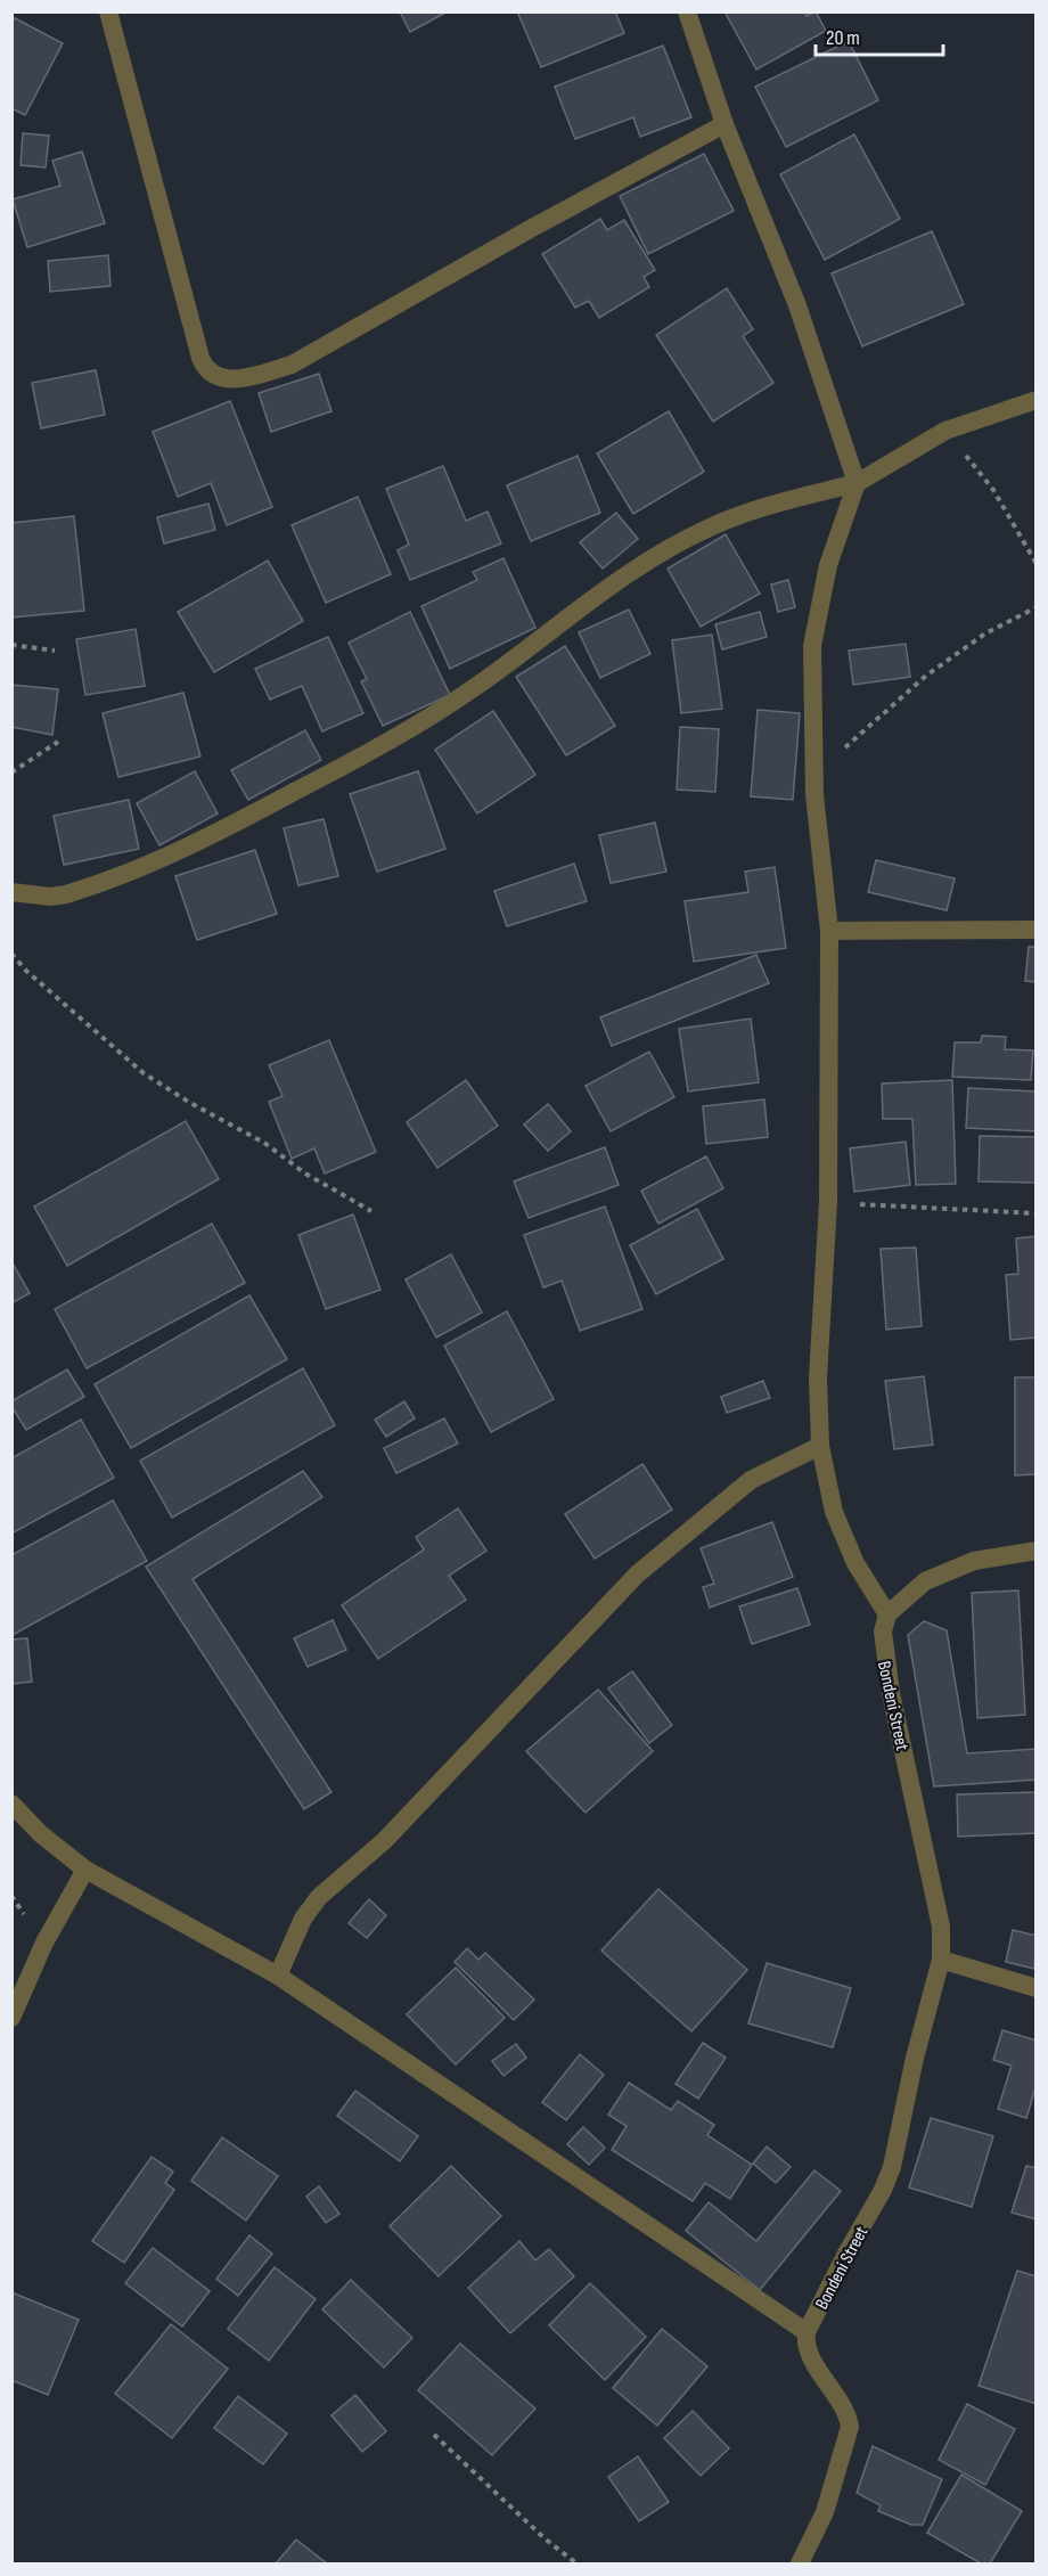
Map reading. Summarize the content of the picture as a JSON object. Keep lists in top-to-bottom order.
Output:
{
  "streets": {
    "street": ["Bondeni Street"]
  },
  "scale_bar": "20 m"
}
